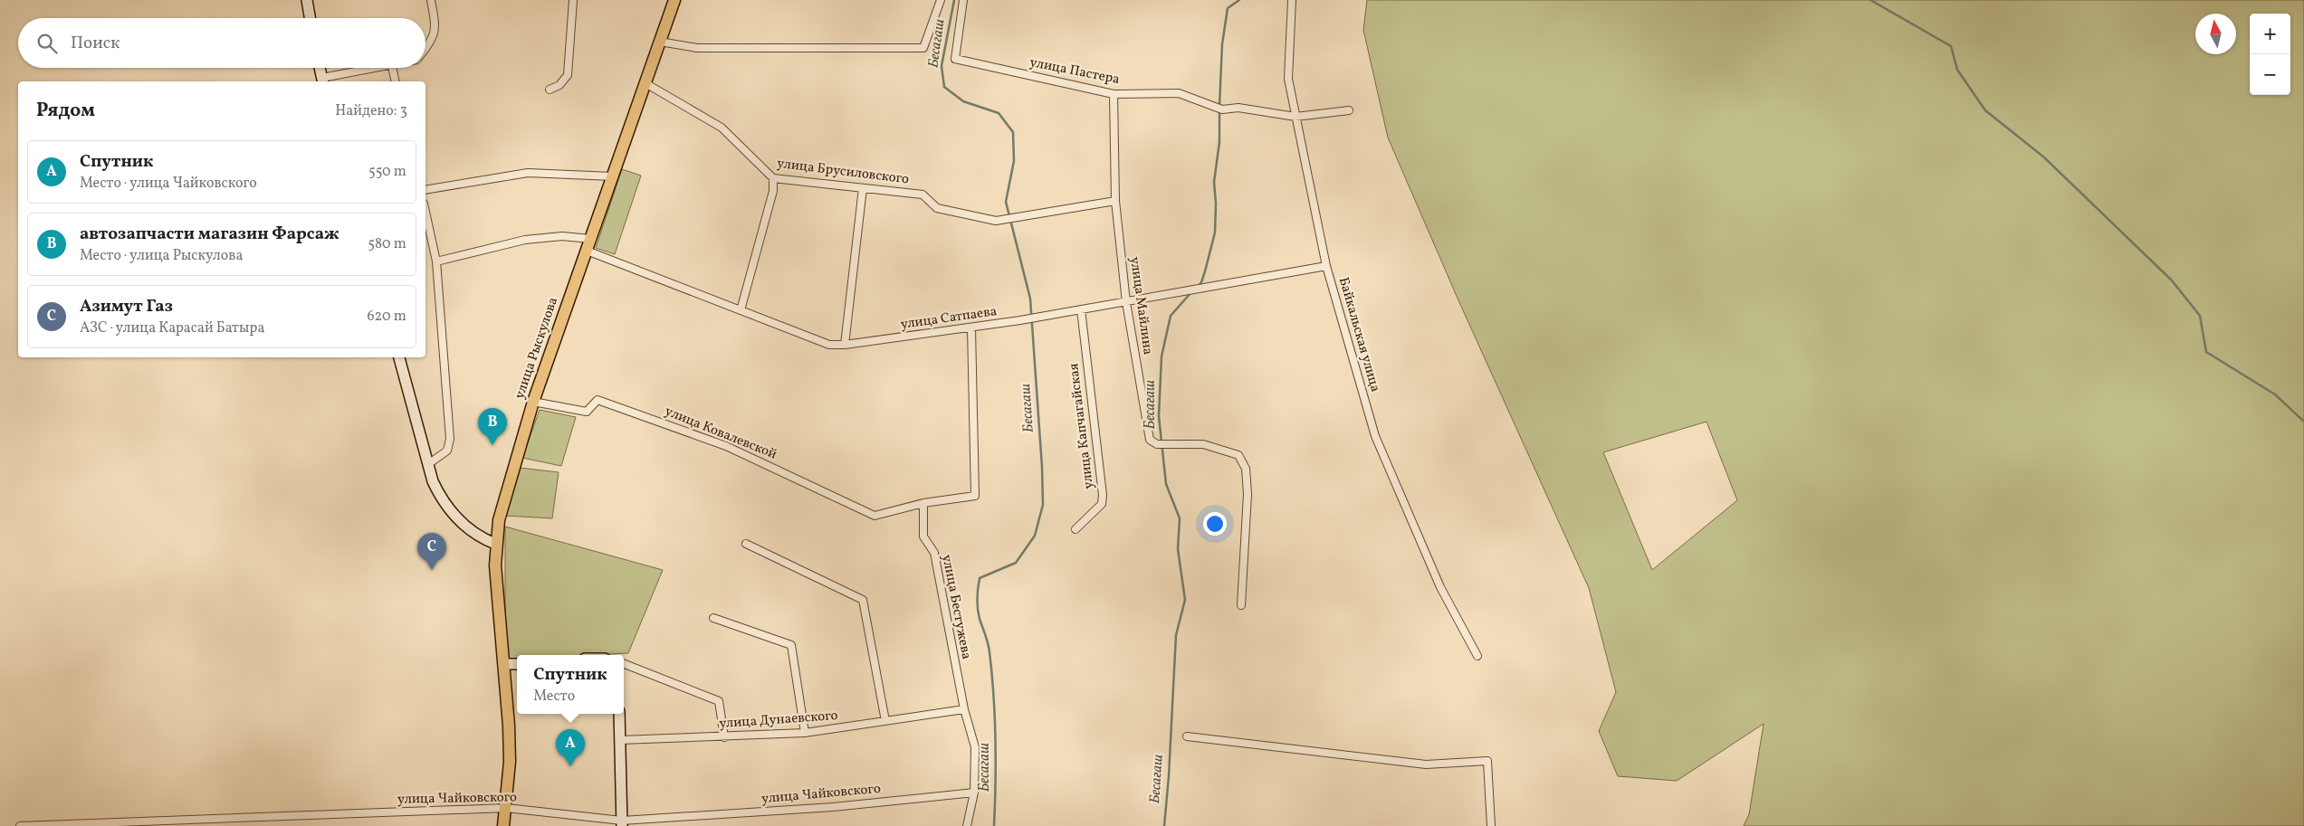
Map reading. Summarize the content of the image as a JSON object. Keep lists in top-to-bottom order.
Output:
{
  "streets": {
    "main road": ["улица Рыскулова"],
    "street": [
      "улица Пастера",
      "улица Брусиловского",
      "улица Майлина",
      "улица Сатпаева",
      "Байкальская улица",
      "улица Капчагайская",
      "улица Ковалевской",
      "улица Бестужева",
      "улица Дунаевского",
      "улица Чайковского"
    ]
  },
  "crossings": [
    ["улица Пастера", "улица Майлина"],
    ["улица Пастера", "Байкальская улица"],
    ["улица Брусиловского", "улица Майлина"],
    ["улица Брусиловского", "улица Рыскулова"],
    ["улица Майлина", "улица Сатпаева"],
    ["улица Сатпаева", "Байкальская улица"],
    ["улица Сатпаева", "улица Рыскулова"],
    ["улица Сатпаева", "улица Капчагайская"],
    ["улица Рыскулова", "улица Ковалевской"],
    ["улица Рыскулова", "улица Чайковского"],
    ["улица Ковалевской", "улица Бестужева"],
    ["улица Бестужева", "улица Дунаевского"],
    ["улица Бестужева", "улица Чайковского"]
  ],
  "water": ["Бесагаш", "Бесағаш"],
  "north": "top",
  "page": {
    "map_buttons": ["+", "−"],
    "search": "Поиск",
    "heading": ["Рядом", "Найдено: 3"],
    "list": [
      {
        "mark": "A",
        "name": "Спутник",
        "note": "Место · улица Чайковского",
        "value": "550 m"
      },
      {
        "mark": "B",
        "name": "автозапчасти магазин Фарсаж",
        "note": "Место · улица Рыскулова",
        "value": "580 m"
      },
      {
        "mark": "C",
        "name": "Азимут Газ",
        "note": "АЗС · улица Карасай Батыра",
        "value": "620 m"
      }
    ],
    "pins": ["B", "C", "A"],
    "popup": ["Спутник", "Место"]
  }
}
